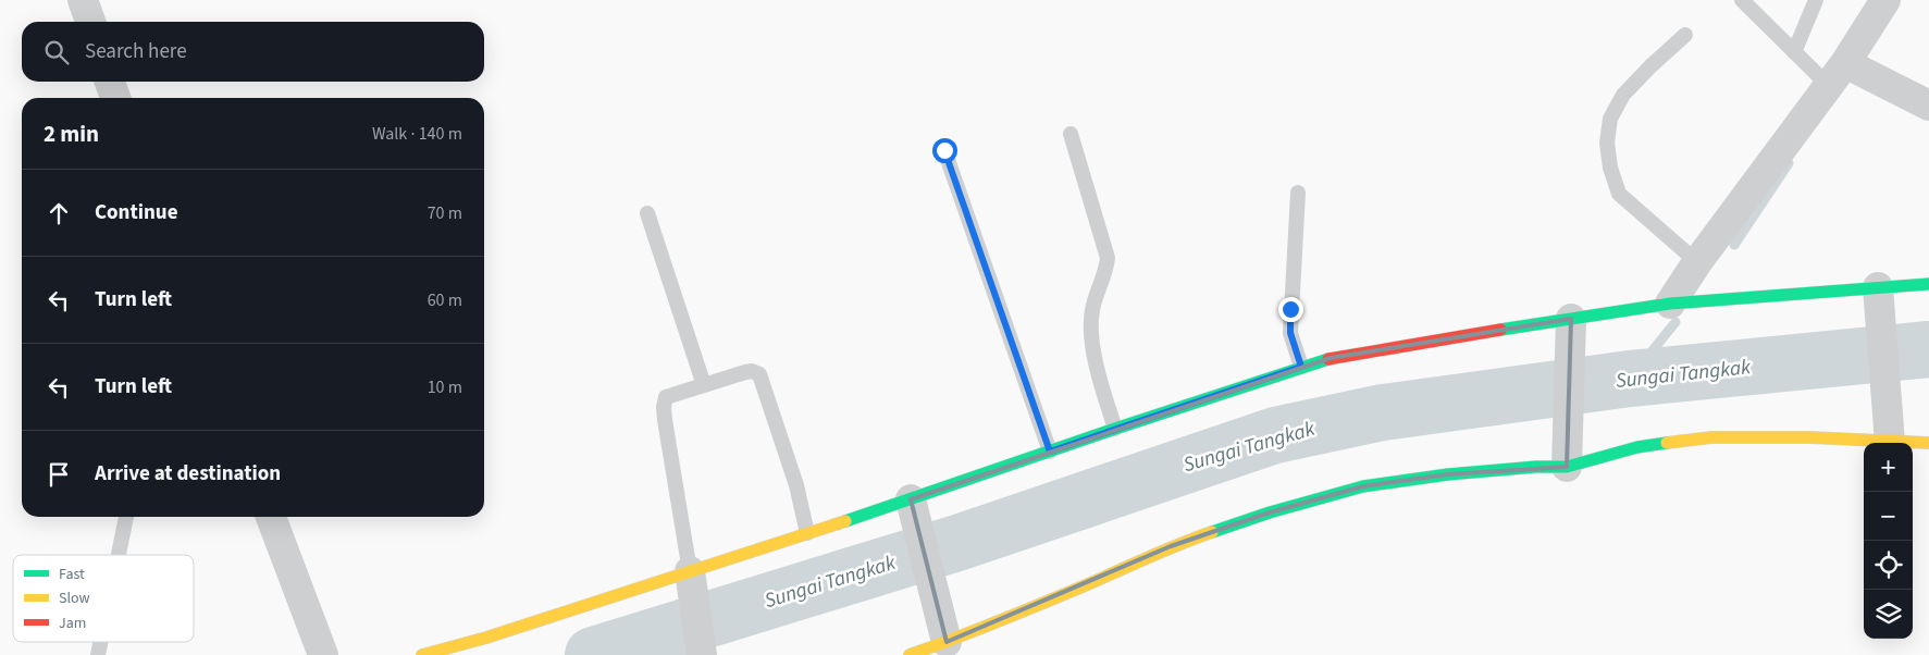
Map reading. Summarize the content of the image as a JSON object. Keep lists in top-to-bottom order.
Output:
{
  "water": ["Sungai Tangkak"],
  "legend": ["Fast", "Slow", "Jam"],
  "page": {
    "search": "Search here",
    "heading": ["2 min", "Walk · 140 m"],
    "list": [
      ["Continue", "70 m"],
      ["Turn left", "60 m"],
      ["Turn left", "10 m"],
      "Arrive at destination"
    ],
    "map_buttons": ["+", "−"]
  }
}
